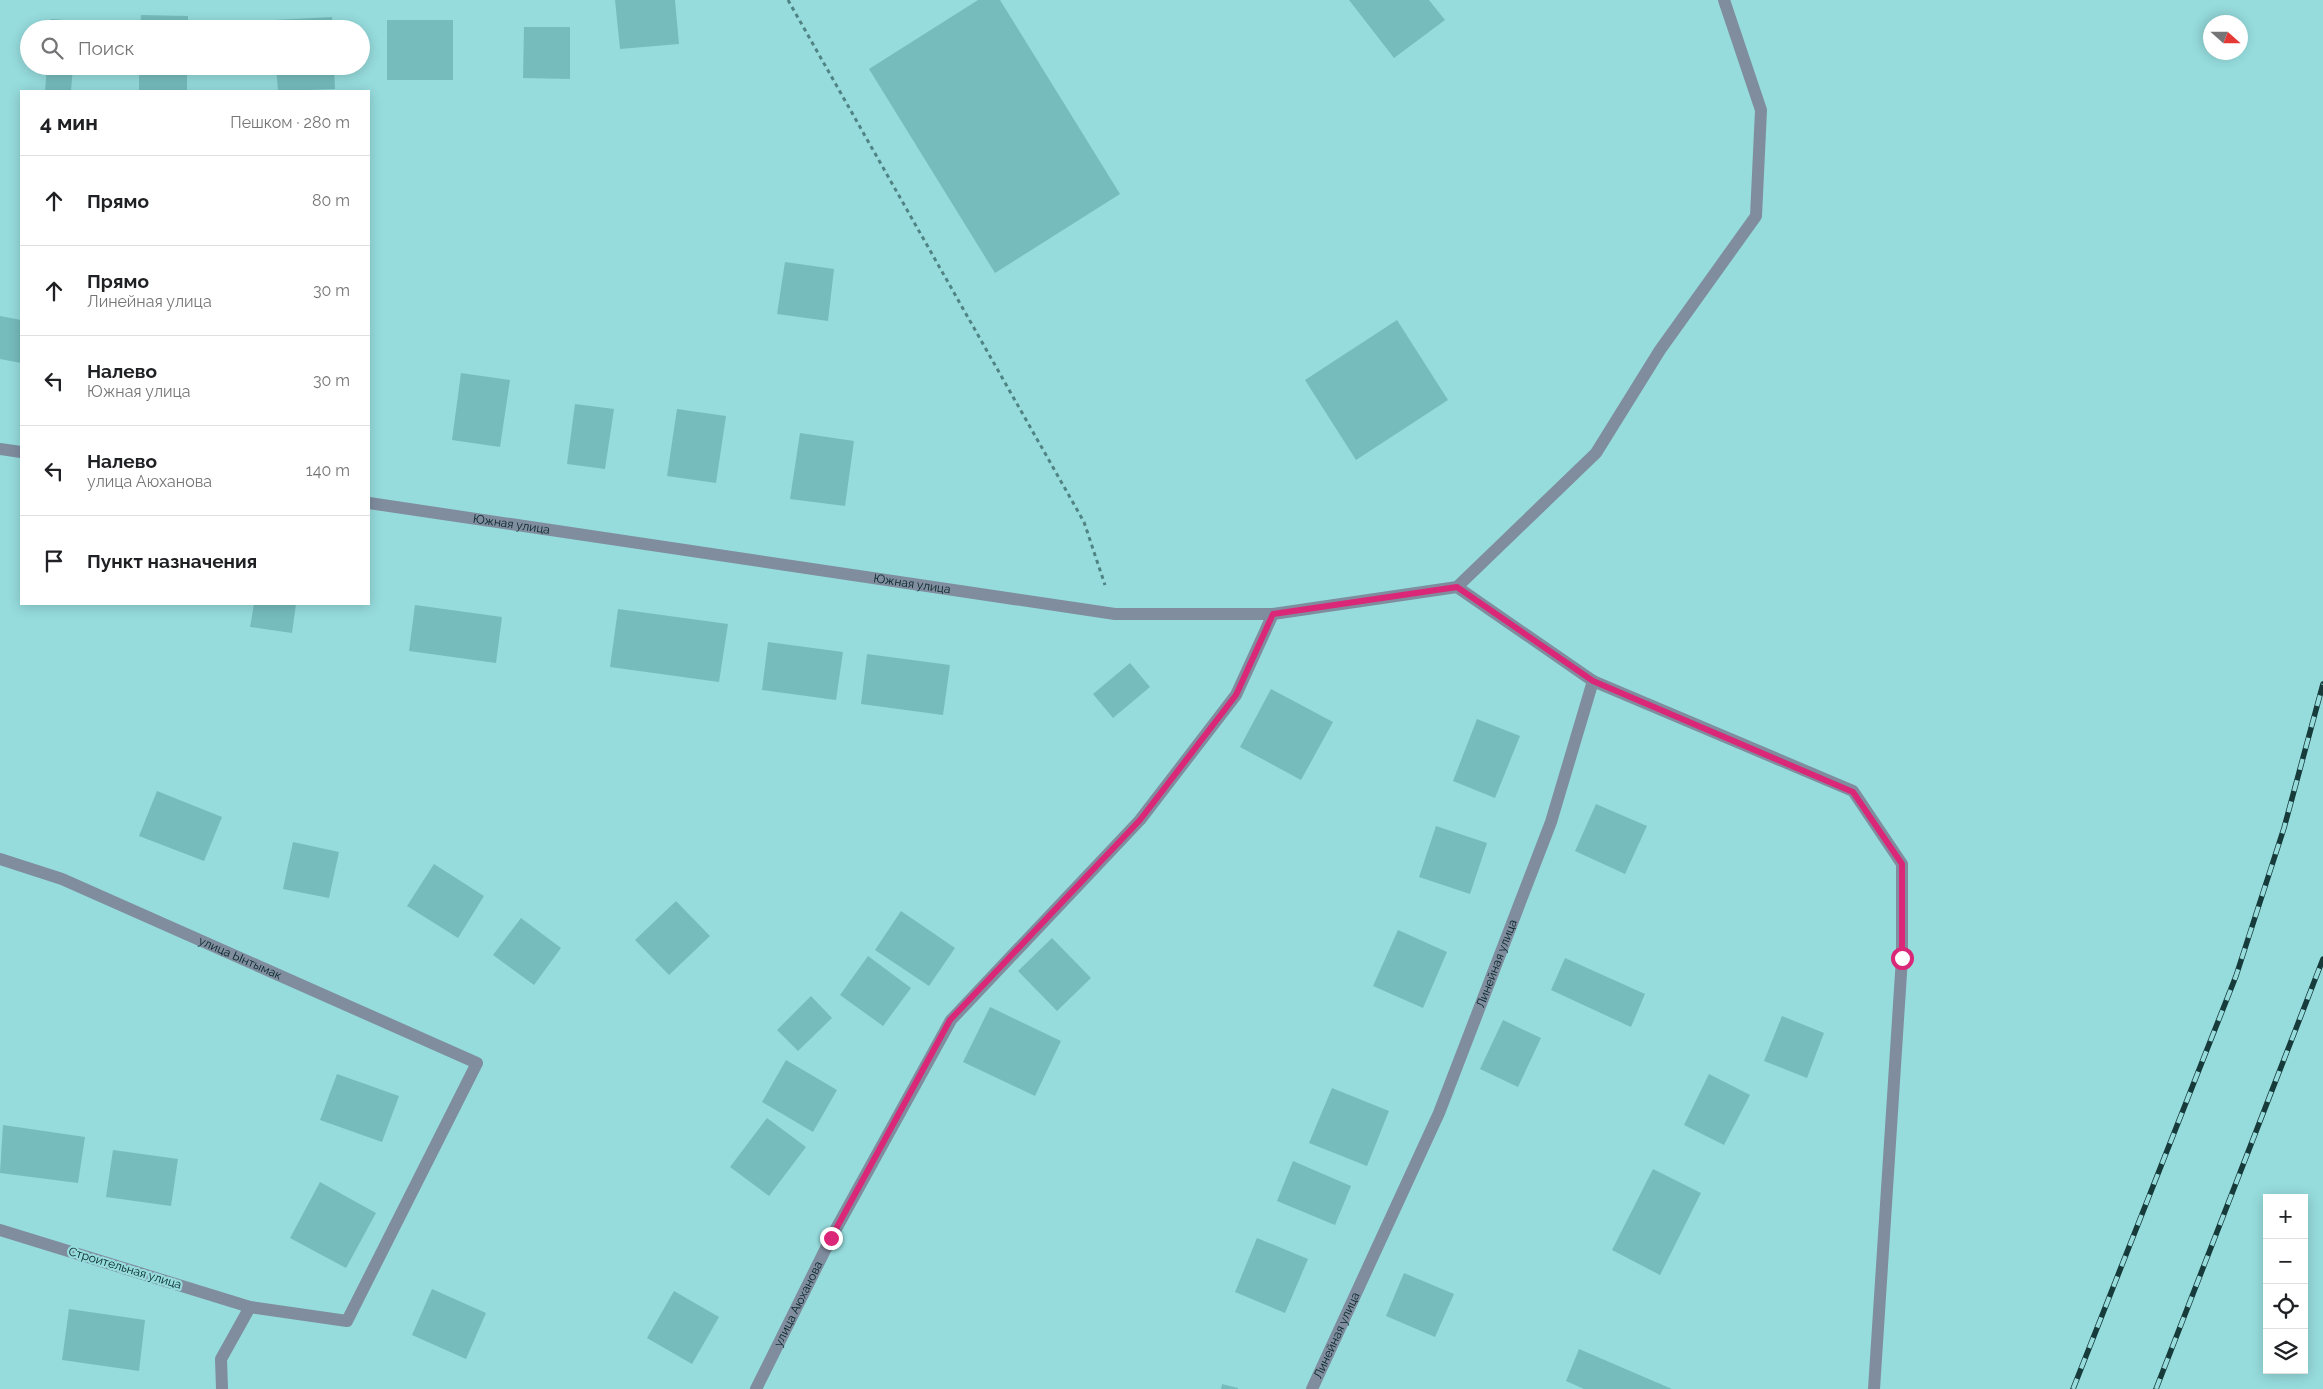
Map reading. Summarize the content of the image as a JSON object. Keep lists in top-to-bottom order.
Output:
{
  "streets": {
    "street": [
      "Южная улица",
      "улица Ынтымак",
      "Линейная улица",
      "Строительная улица",
      "улица Аюханова"
    ]
  },
  "crossings": [
    ["Южная улица", "улица Аюханова"],
    ["улица Ынтымак", "Строительная улица"]
  ],
  "north": "right",
  "page": {
    "search": "Поиск",
    "heading": ["4 мин", "Пешком · 280 m"],
    "list": [
      ["Прямо", "80 m"],
      ["Прямо", "Линейная улица", "30 m"],
      ["Налево", "Южная улица", "30 m"],
      ["Налево", "улица Аюханова", "140 m"],
      "Пункт назначения"
    ],
    "map_buttons": ["+", "−"]
  }
}
